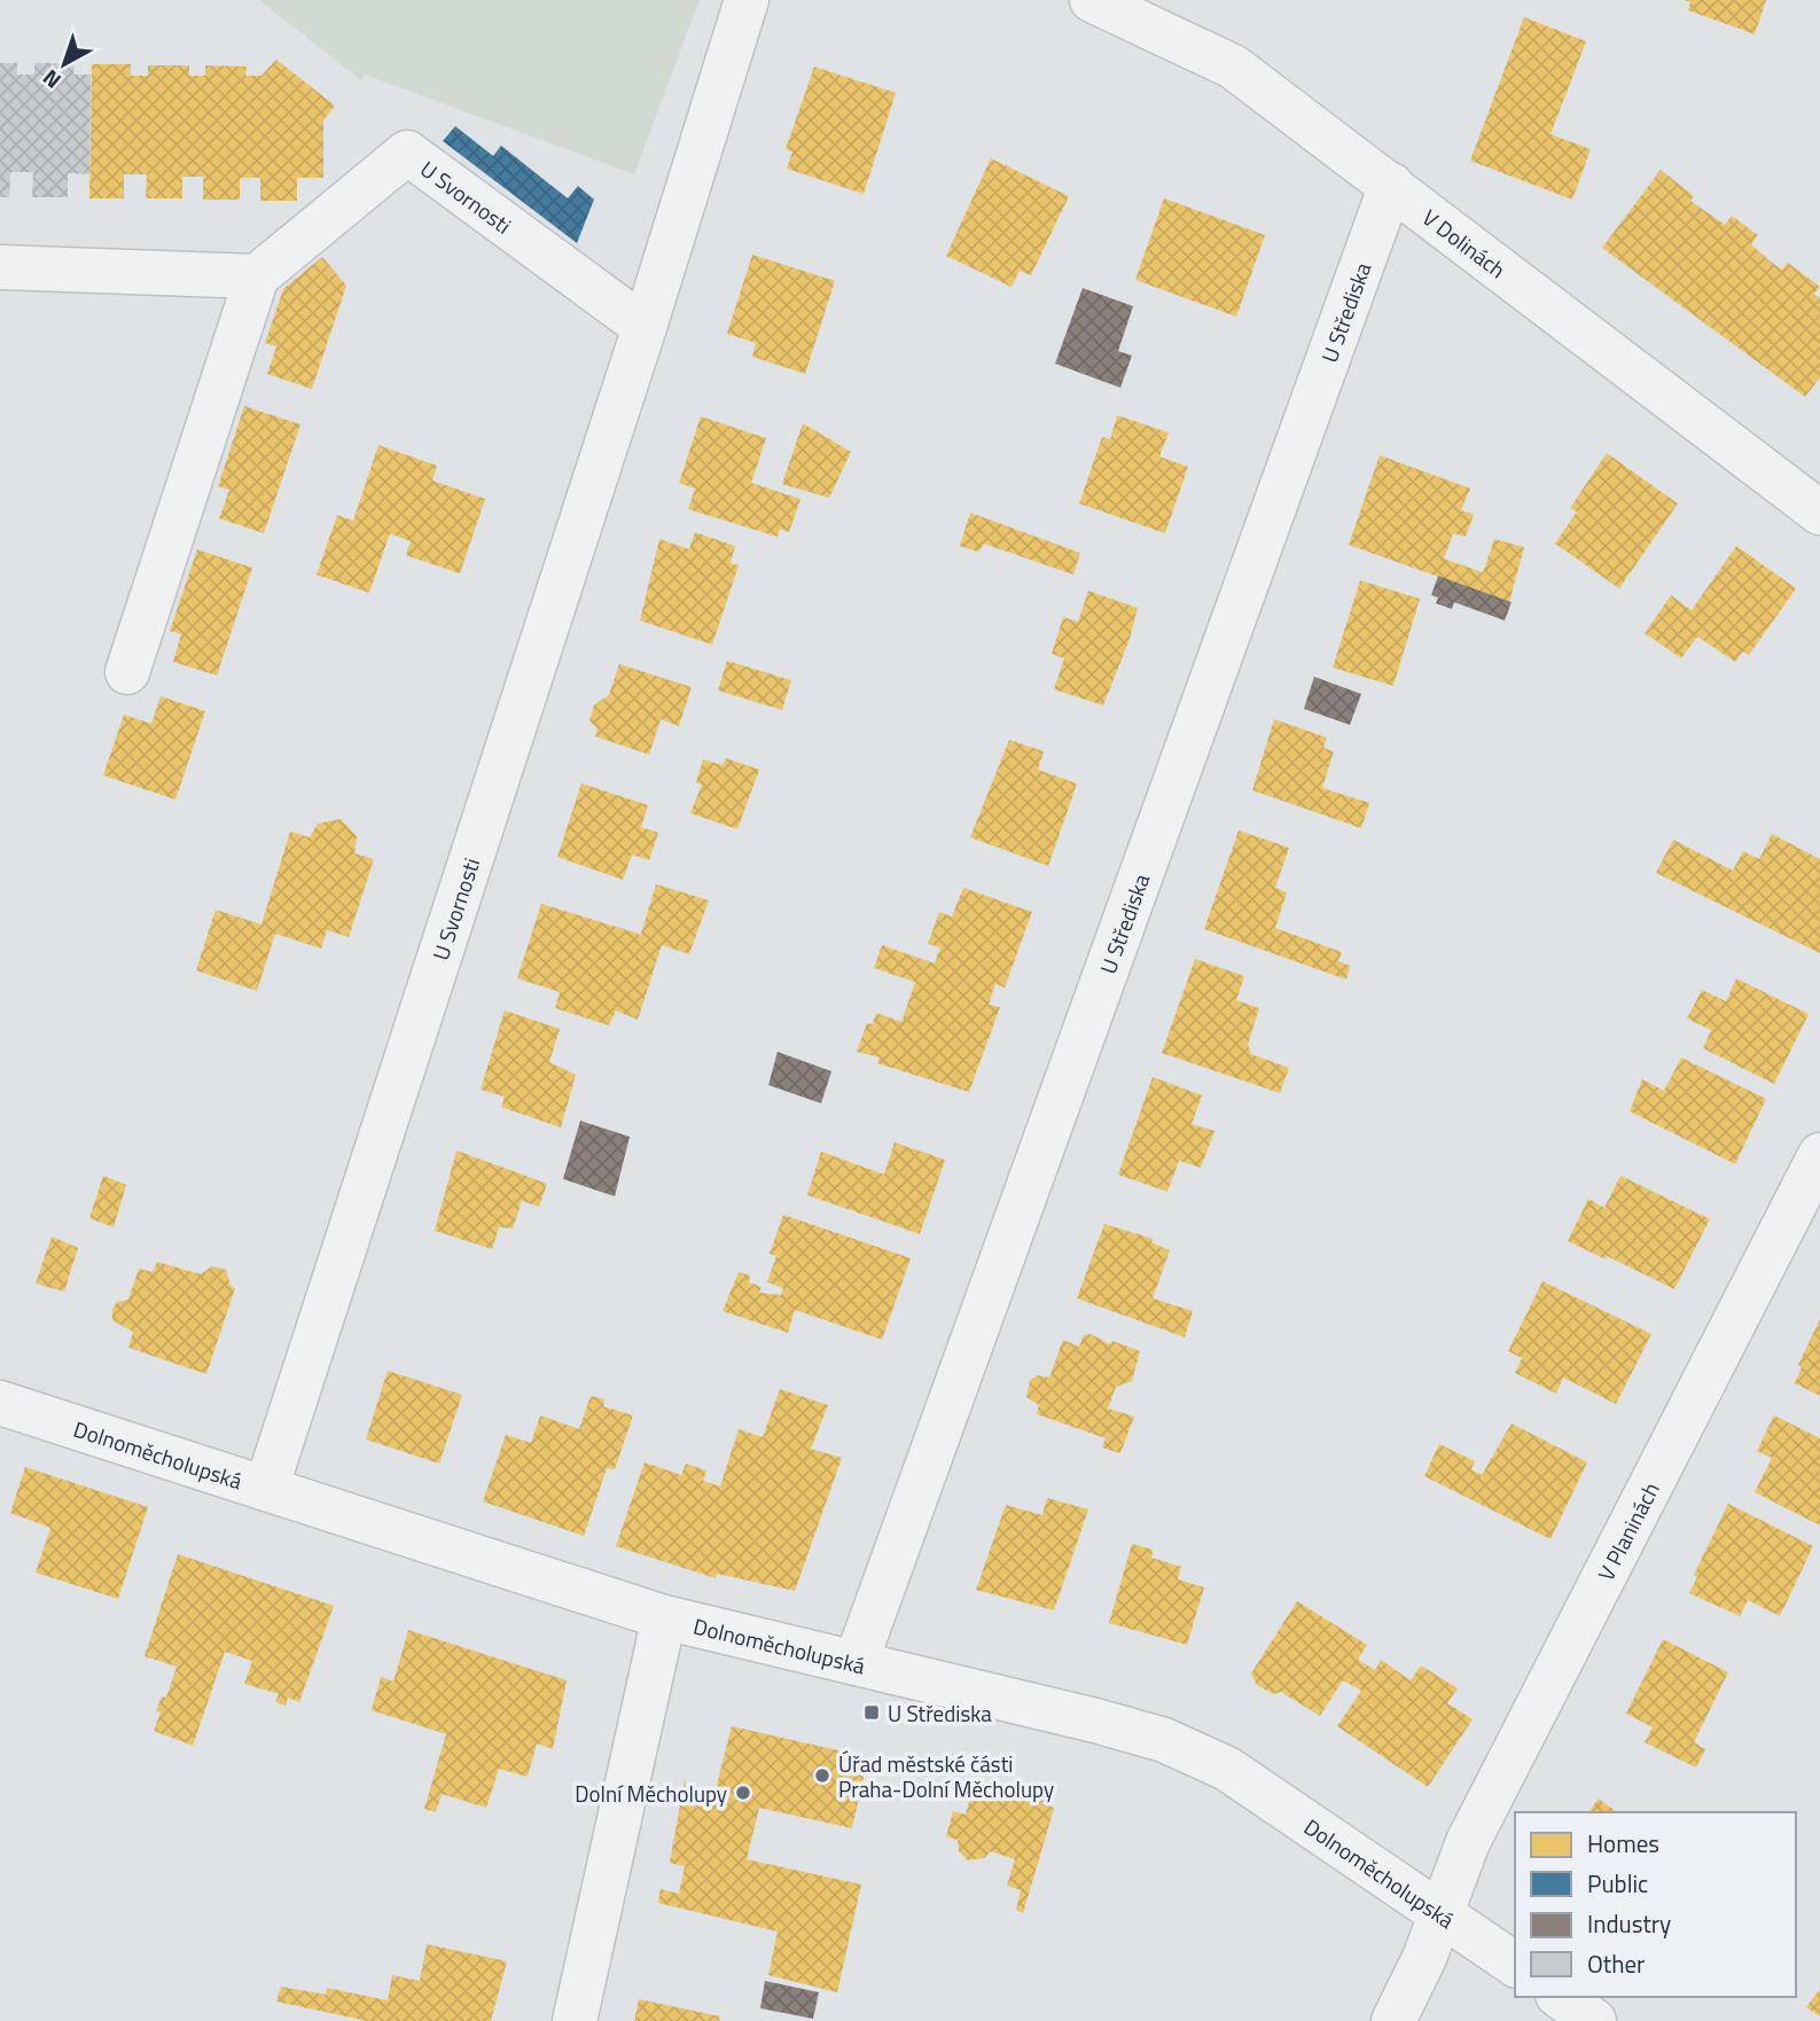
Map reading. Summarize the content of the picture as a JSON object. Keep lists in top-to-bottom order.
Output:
{
  "streets": {
    "street": [
      "U Svornosti",
      "V Dolinách",
      "U Střediska",
      "Dolnoměcholupská",
      "V Planinách"
    ]
  },
  "crossings": [
    ["U Svornosti", "Dolnoměcholupská"],
    ["V Dolinách", "U Střediska"],
    ["U Střediska", "Dolnoměcholupská"],
    ["Dolnoměcholupská", "V Planinách"]
  ],
  "places": {
    "transit": ["U Střediska"],
    "other": ["Úřad městské části Praha-Dolní Měcholupy", "Dolní Měcholupy"]
  },
  "legend": [
    "Homes",
    "Public",
    "Industry",
    "Other"
  ],
  "north": "bottom left"
}
